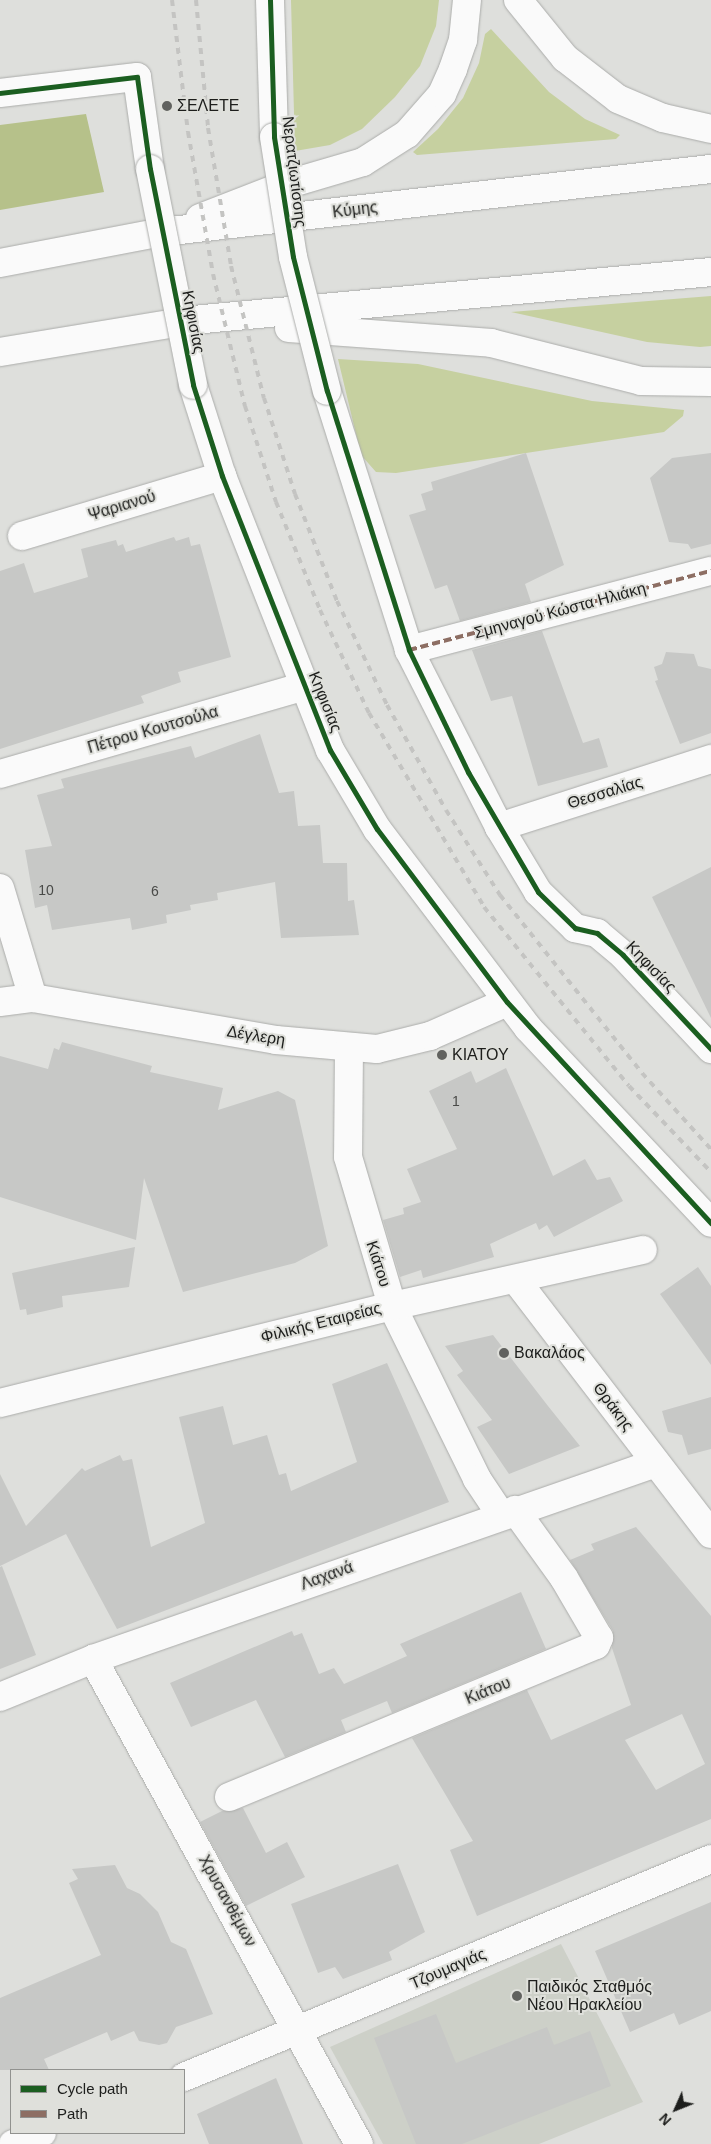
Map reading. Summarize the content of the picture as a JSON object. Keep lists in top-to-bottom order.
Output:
{
  "streets": {
    "street": [
      "Νερατζιωτίσσης",
      "Κύμης",
      "Κηφισίας",
      "Ψαριανού",
      "Σμηναγού Κώστα Ηλιάκη",
      "Πέτρου Κουτσούλα",
      "Θεσσαλίας",
      "Δέγλερη",
      "Κιάτου",
      "Φιλικής Εταιρείας",
      "Θράκης",
      "Λαχανά",
      "Χρυσανθέμων",
      "Τζουμαγιάς"
    ]
  },
  "crossings": [
    ["Νερατζιωτίσσης", "Κηφισίας"],
    ["Κηφισίας", "Ψαριανού"],
    ["Κηφισίας", "Σμηναγού Κώστα Ηλιάκη"],
    ["Κηφισίας", "Πέτρου Κουτσούλα"],
    ["Κηφισίας", "Θεσσαλίας"],
    ["Κηφισίας", "Δέγλερη"],
    ["Δέγλερη", "Κιάτου"],
    ["Κιάτου", "Φιλικής Εταιρείας"],
    ["Κιάτου", "Λαχανά"],
    ["Φιλικής Εταιρείας", "Θράκης"],
    ["Θράκης", "Λαχανά"],
    ["Λαχανά", "Χρυσανθέμων"],
    ["Χρυσανθέμων", "Τζουμαγιάς"]
  ],
  "places": [
    "ΣΕΛΕΤΕ",
    "ΚΙΑΤΟΥ",
    "Βακαλάος",
    "Παιδικός Σταθμός Νέου Ηρακλείου"
  ],
  "house_numbers": ["10", "6", "1"],
  "legend": ["Cycle path", "Path"],
  "north": "bottom left"
}
